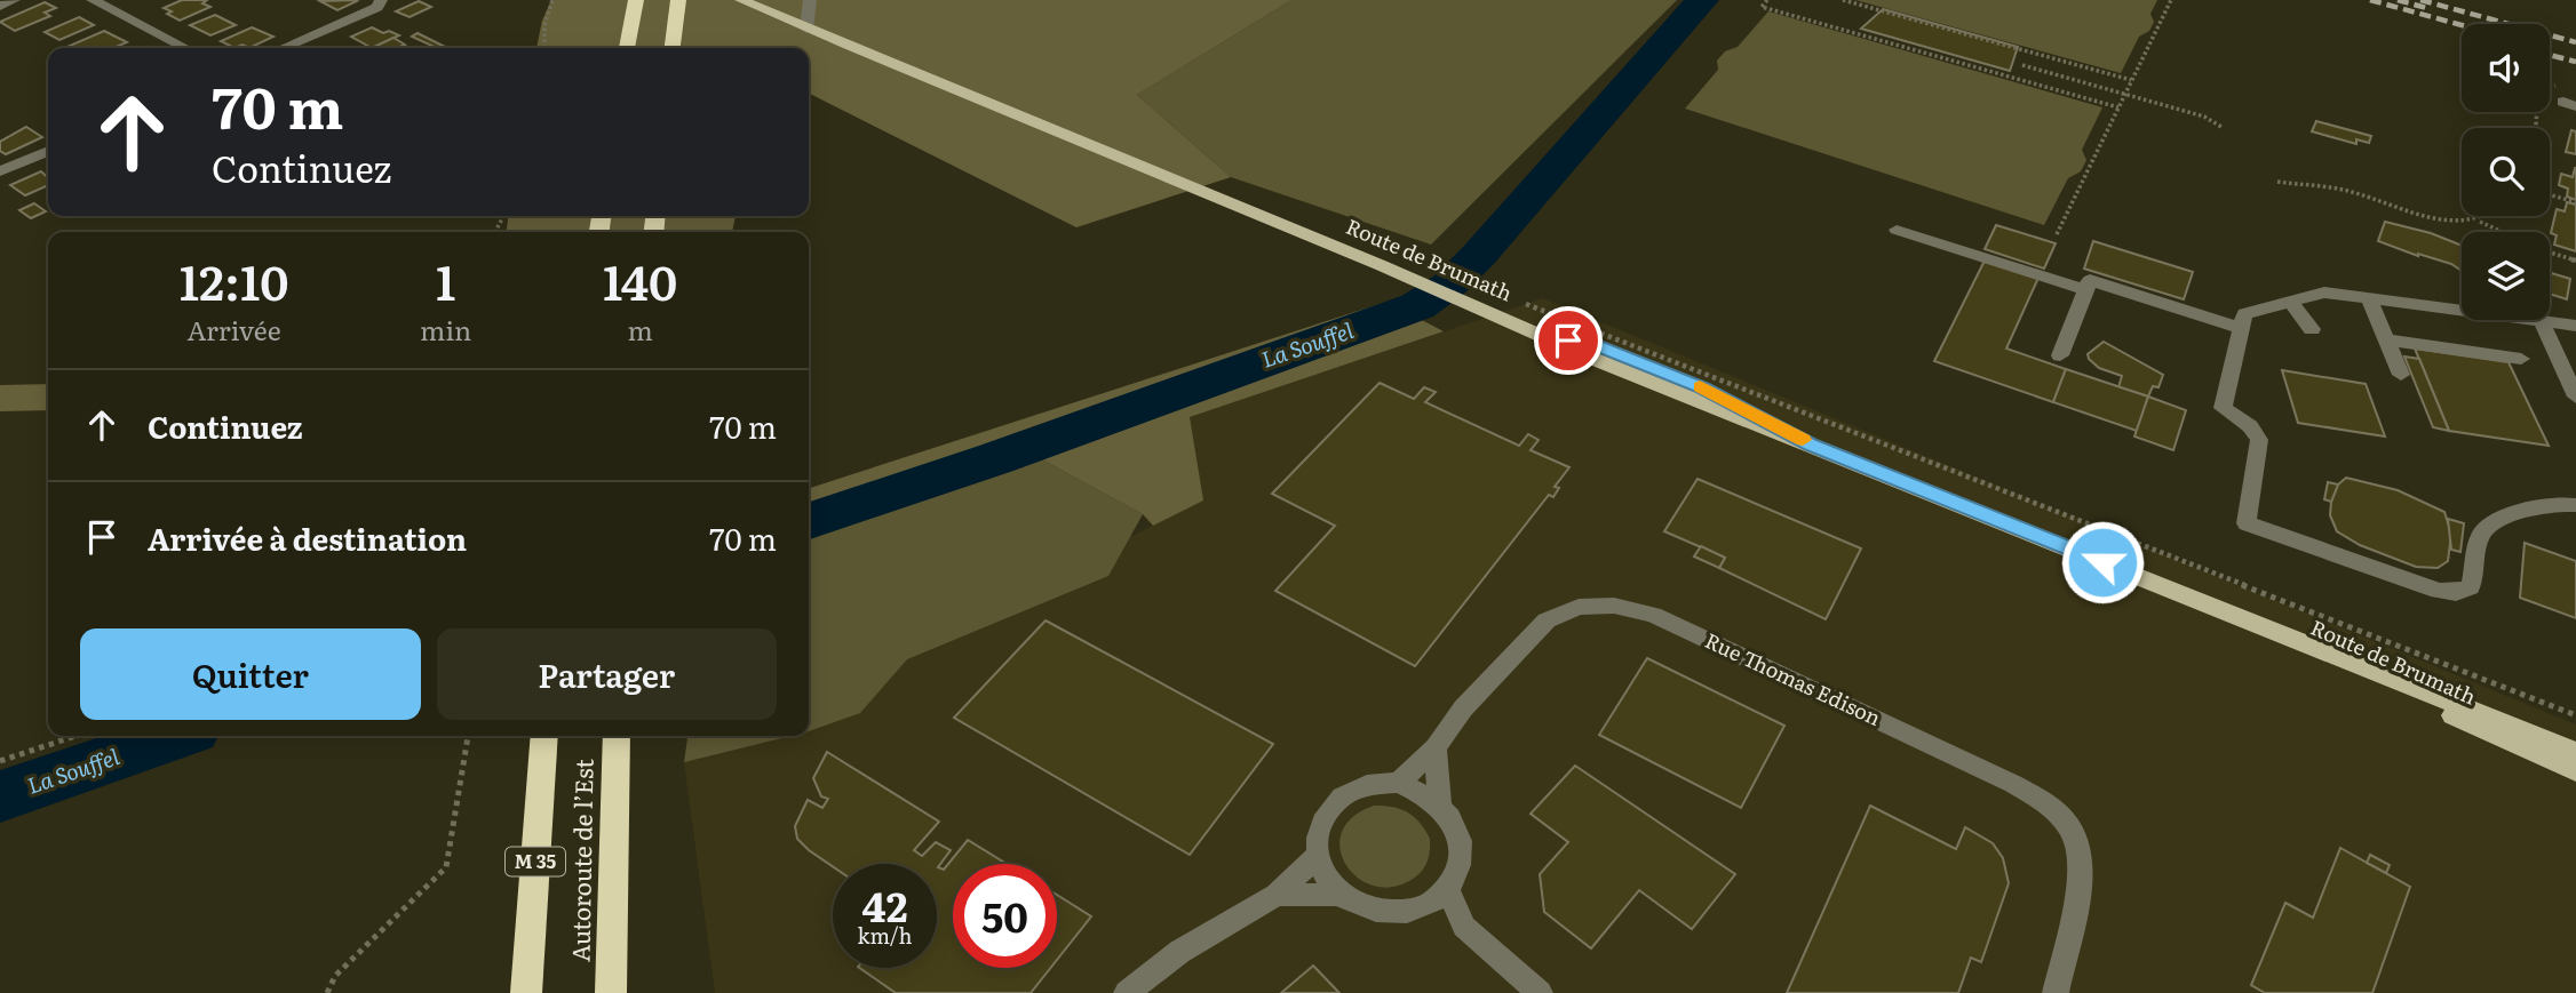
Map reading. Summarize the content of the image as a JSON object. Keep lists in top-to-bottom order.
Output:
{
  "streets": {
    "highway": ["Autoroute de l’Est", "M 35"],
    "main road": ["Route de Brumath"],
    "street": ["Rue Thomas Edison"]
  },
  "water": ["La Souffel"],
  "page": {
    "turn": ["70 m", "Continuez"],
    "eta": [
      "12:10",
      "Arrivée",
      "1",
      "min",
      "140",
      "m"
    ],
    "list": [
      {
        "name": "Continuez",
        "value": "70 m"
      },
      {
        "name": "Arrivée à destination",
        "value": "70 m"
      }
    ],
    "buttons": ["Quitter", "Partager"],
    "speed": "42 km/h",
    "limit": "50"
  }
}
